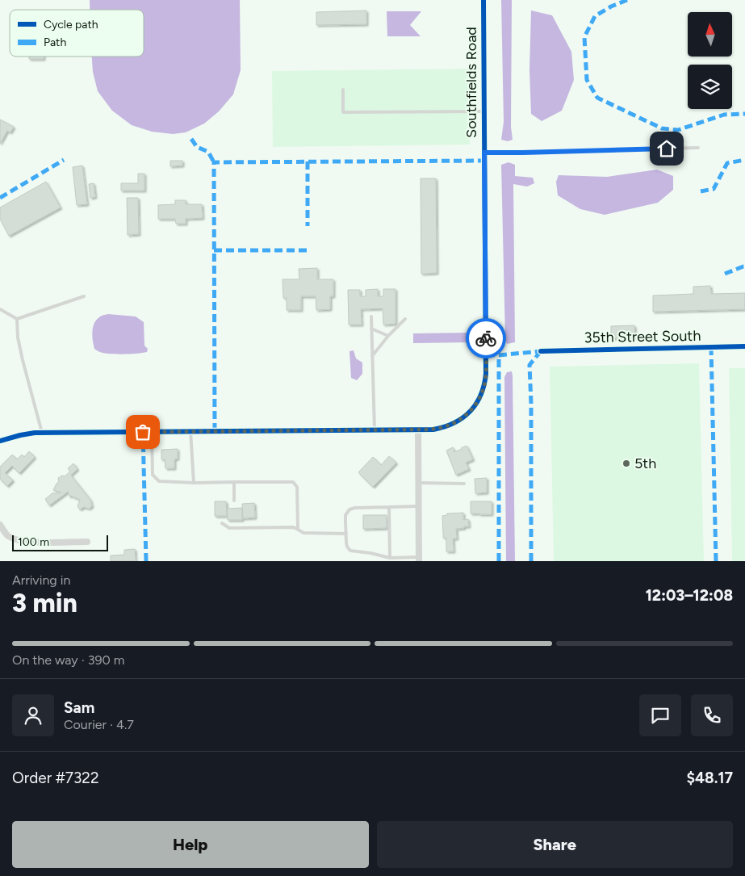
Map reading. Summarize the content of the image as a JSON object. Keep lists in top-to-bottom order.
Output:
{
  "streets": {
    "street": ["Southfields Road", "35th Street South"]
  },
  "places": ["5th"],
  "legend": ["Cycle path", "Path"],
  "scale_bar": "100 m",
  "north": "top",
  "page": {
    "scale": "100 m",
    "heading": ["3 min", "Arriving in", "12:03–12:08"],
    "panel": [
      "Sam",
      "Courier · 4.7",
      "Order #7322",
      "$48.17"
    ],
    "bar": "On the way · 390 m",
    "buttons": ["Help", "Share"]
  }
}
